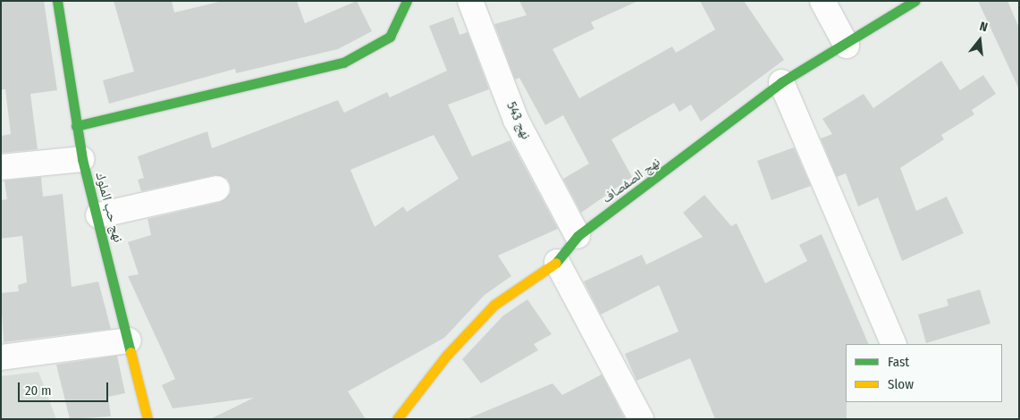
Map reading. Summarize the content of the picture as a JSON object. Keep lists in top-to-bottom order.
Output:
{
  "streets": {
    "street": ["نهج 543", "نهج الصفصاف", "نهج حب الملوك"]
  },
  "crossings": [
    ["نهج 543", "نهج الصفصاف"]
  ],
  "legend": ["Fast", "Slow"],
  "scale_bar": "20 m",
  "north": "top"
}
